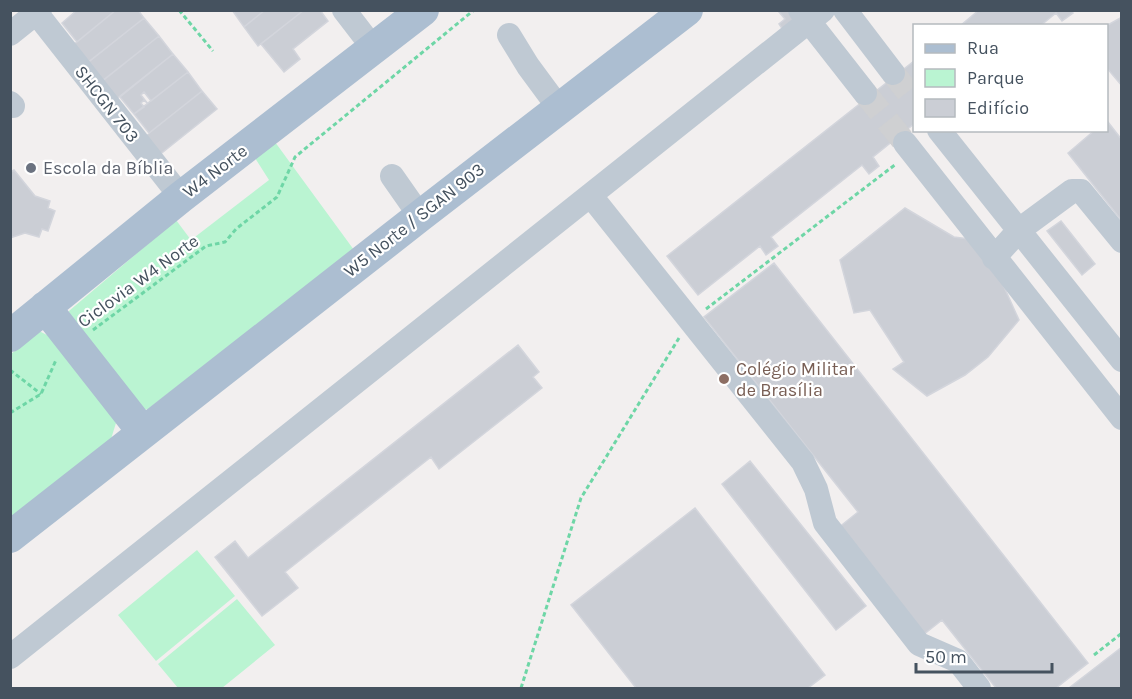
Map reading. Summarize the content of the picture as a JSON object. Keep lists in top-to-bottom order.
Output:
{
  "streets": {
    "main road": ["W4 Norte", "W5 Norte / SGAN 903"],
    "street": ["SHCGN 703"],
    "path": ["Ciclovia W4 Norte"]
  },
  "crossings": [
    ["SHCGN 703", "W4 Norte"]
  ],
  "places": ["Escola da Bíblia", "Colégio Militar de Brasília"],
  "legend": ["Rua", "Parque", "Edifício"],
  "scale_bar": "50 m"
}
